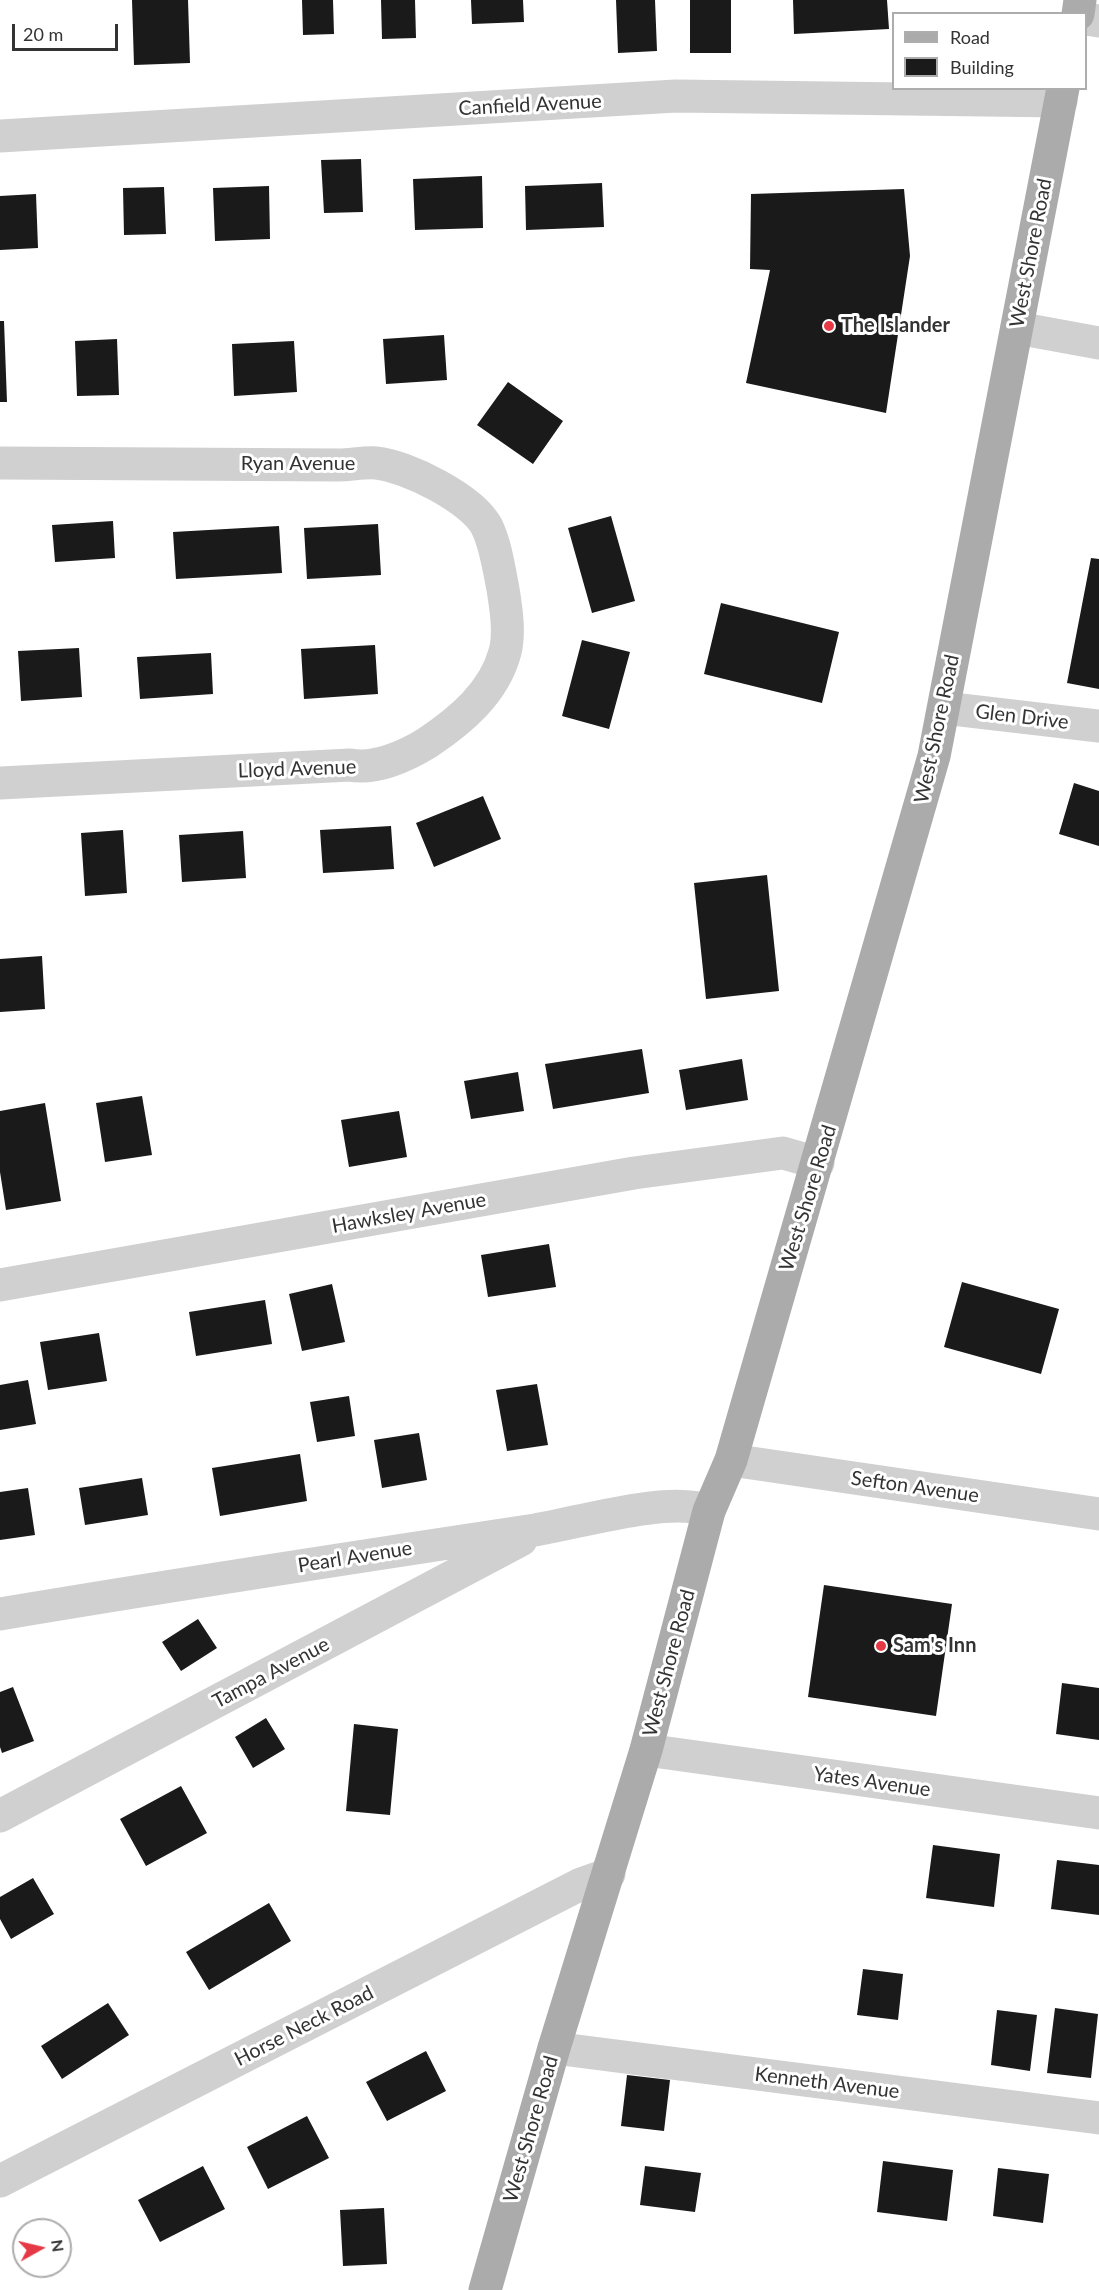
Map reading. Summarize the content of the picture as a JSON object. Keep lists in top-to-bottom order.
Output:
{
  "streets": {
    "main road": ["West Shore Road"],
    "street": [
      "Canfield Avenue",
      "Ryan Avenue",
      "Glen Drive",
      "Lloyd Avenue",
      "Hawksley Avenue",
      "Sefton Avenue",
      "Pearl Avenue",
      "Tampa Avenue",
      "Yates Avenue",
      "Horse Neck Road",
      "Kenneth Avenue"
    ]
  },
  "crossings": [
    ["Canfield Avenue", "West Shore Road"],
    ["West Shore Road", "Glen Drive"],
    ["West Shore Road", "Hawksley Avenue"],
    ["West Shore Road", "Sefton Avenue"],
    ["West Shore Road", "Pearl Avenue"],
    ["West Shore Road", "Yates Avenue"],
    ["West Shore Road", "Horse Neck Road"],
    ["West Shore Road", "Kenneth Avenue"],
    ["Ryan Avenue", "Lloyd Avenue"],
    ["Pearl Avenue", "Tampa Avenue"]
  ],
  "places": ["The Islander", "Sam's Inn"],
  "legend": ["Road", "Building"],
  "scale_bar": "20 m",
  "north": "right"
}
